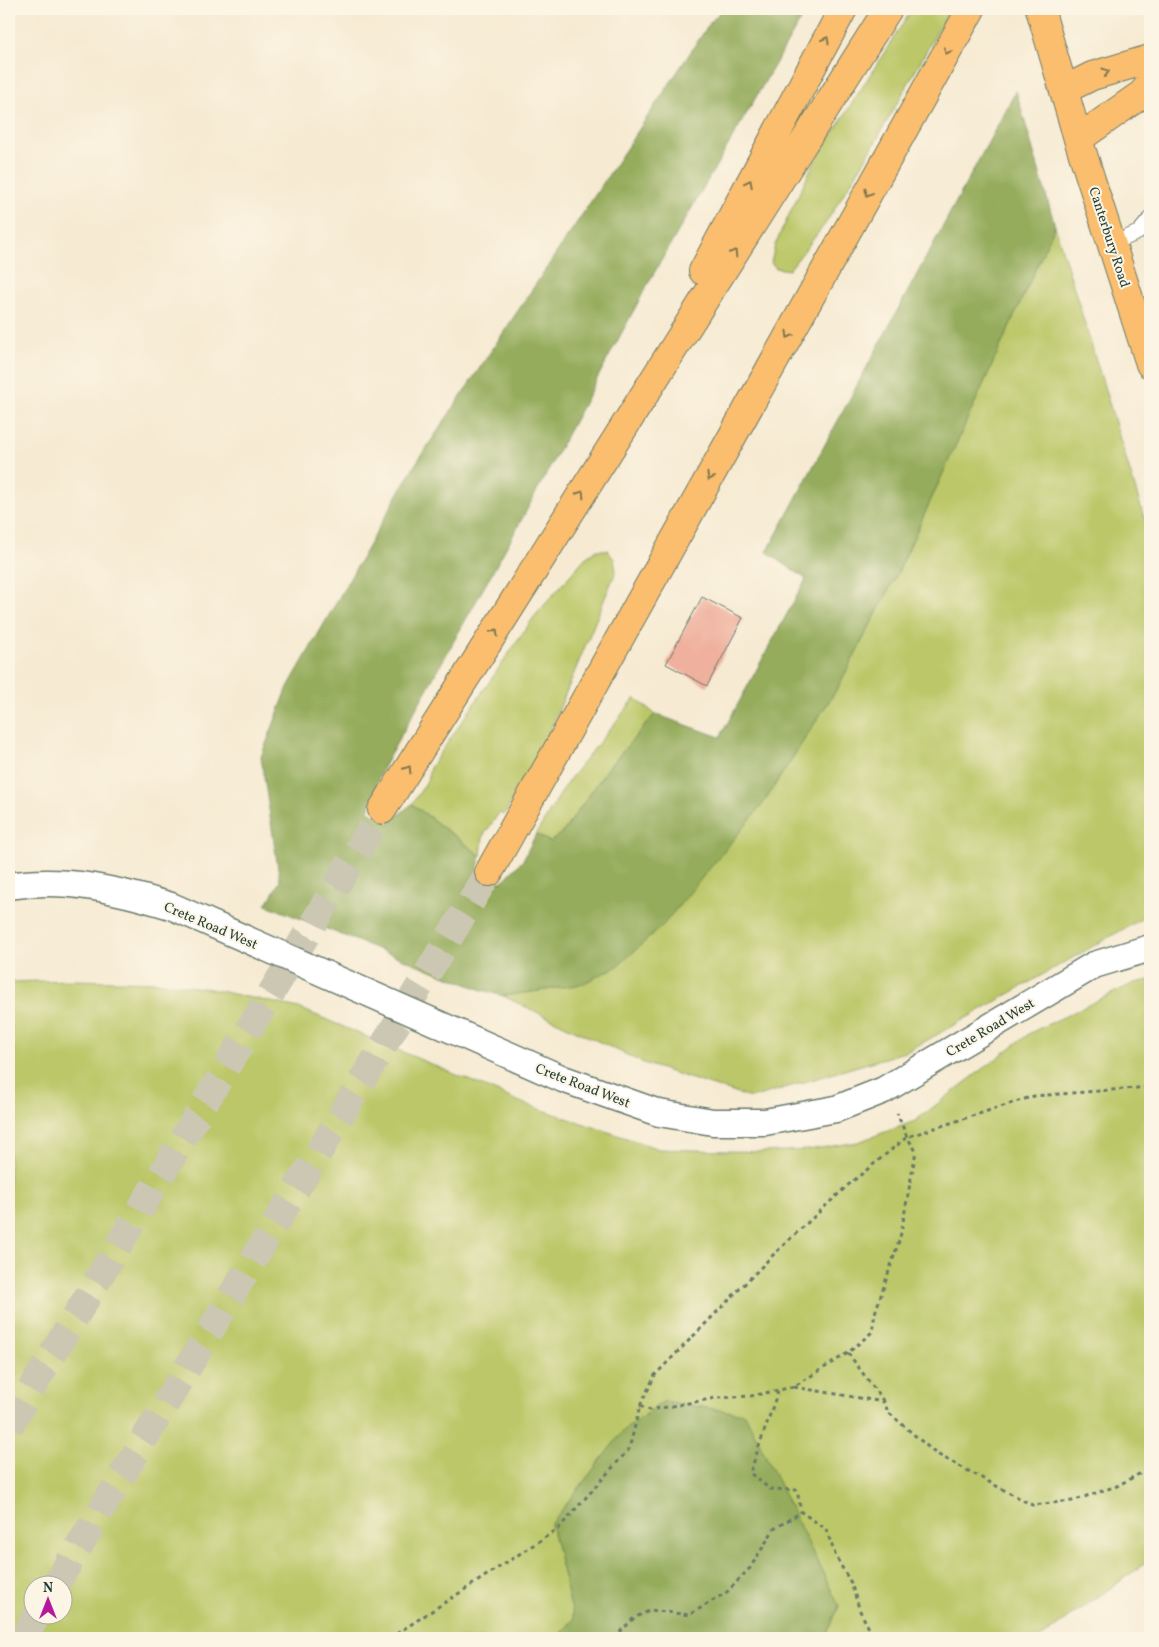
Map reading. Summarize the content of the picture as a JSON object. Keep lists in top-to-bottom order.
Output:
{
  "streets": {
    "main road": ["Canterbury Road"],
    "street": ["Crete Road West"]
  },
  "north": "top"
}
